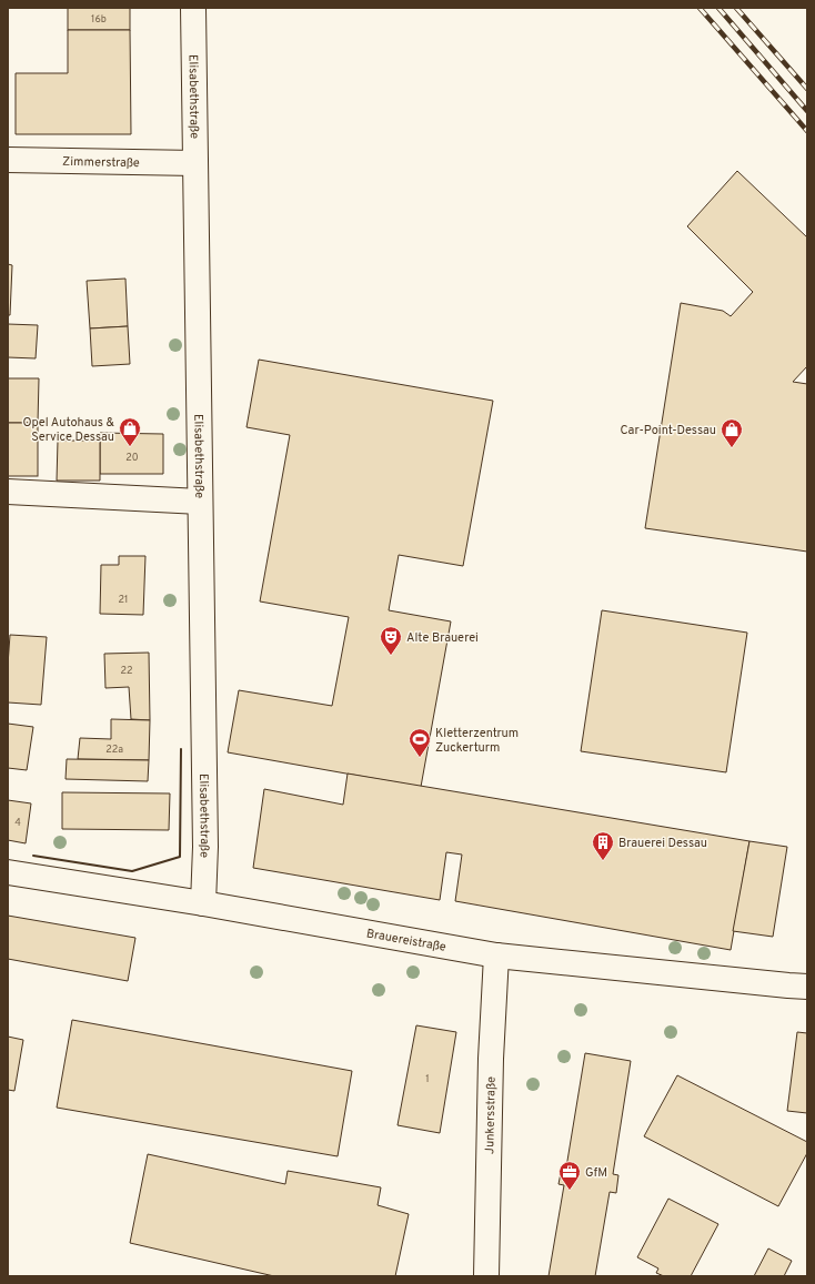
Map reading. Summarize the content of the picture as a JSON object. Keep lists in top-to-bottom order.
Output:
{
  "streets": {
    "street": [
      "Elisabethstraße",
      "Zimmerstraße",
      "Brauereistraße",
      "Junkersstraße"
    ]
  },
  "crossings": [
    ["Elisabethstraße", "Zimmerstraße"],
    ["Elisabethstraße", "Brauereistraße"],
    ["Brauereistraße", "Junkersstraße"]
  ],
  "places": {
    "shop": ["Opel Autohaus & Service Dessau", "Car-Point-Dessau"],
    "theatre": ["Alte Brauerei"],
    "sports": ["Kletterzentrum Zuckerturm"],
    "building": ["Brauerei Dessau"],
    "office": ["GfM"]
  },
  "house_numbers": [
    "16b",
    "20",
    "21",
    "22",
    "22a",
    "4",
    "1"
  ]
}
